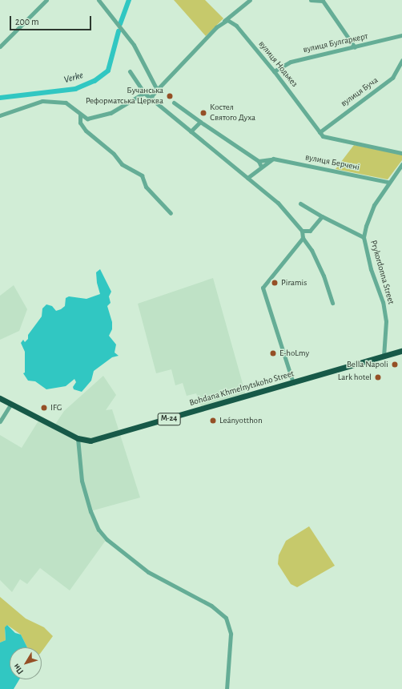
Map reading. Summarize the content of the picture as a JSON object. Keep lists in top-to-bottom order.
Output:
{
  "streets": {
    "highway": ["Bohdana Khmelnytskoho Street", "М-24"],
    "street": [
      "вулиця Булгаркерт",
      "вулиця Нодькез",
      "вулиця Буча",
      "вулиця Берчені",
      "Prykordonna Street"
    ]
  },
  "crossings": [
    ["вулиця Булгаркерт", "вулиця Нодькез"],
    ["вулиця Нодькез", "вулиця Буча"],
    ["вулиця Берчені", "Prykordonna Street"],
    ["Prykordonna Street", "Bohdana Khmelnytskoho Street"]
  ],
  "water": ["Verke"],
  "places": [
    "Бучанська Реформатська Церква",
    "Костел Святого Духа",
    "Piramis",
    "E-hoLmy",
    "Bella Napoli",
    "Lark hotel",
    "IFG",
    "Leányotthon"
  ],
  "scale_bar": "200 m",
  "north": "bottom left"
}
